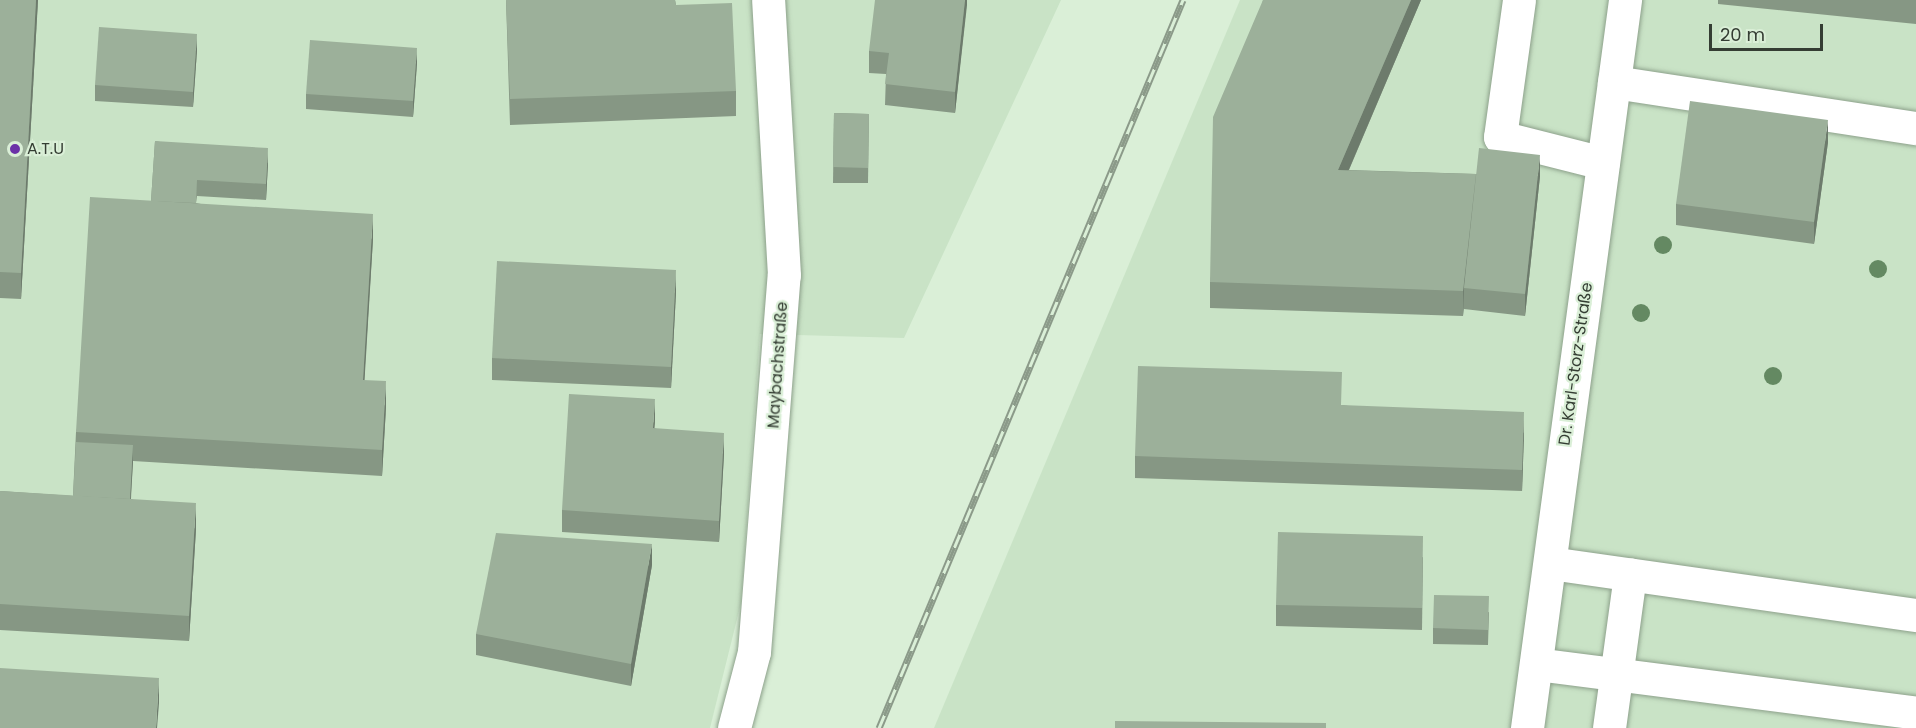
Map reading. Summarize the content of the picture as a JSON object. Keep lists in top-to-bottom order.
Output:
{
  "streets": {
    "street": ["Dr. Karl-Storz-Straße", "Maybachstraße"]
  },
  "places": ["A.T.U"],
  "scale_bar": "20 m"
}
